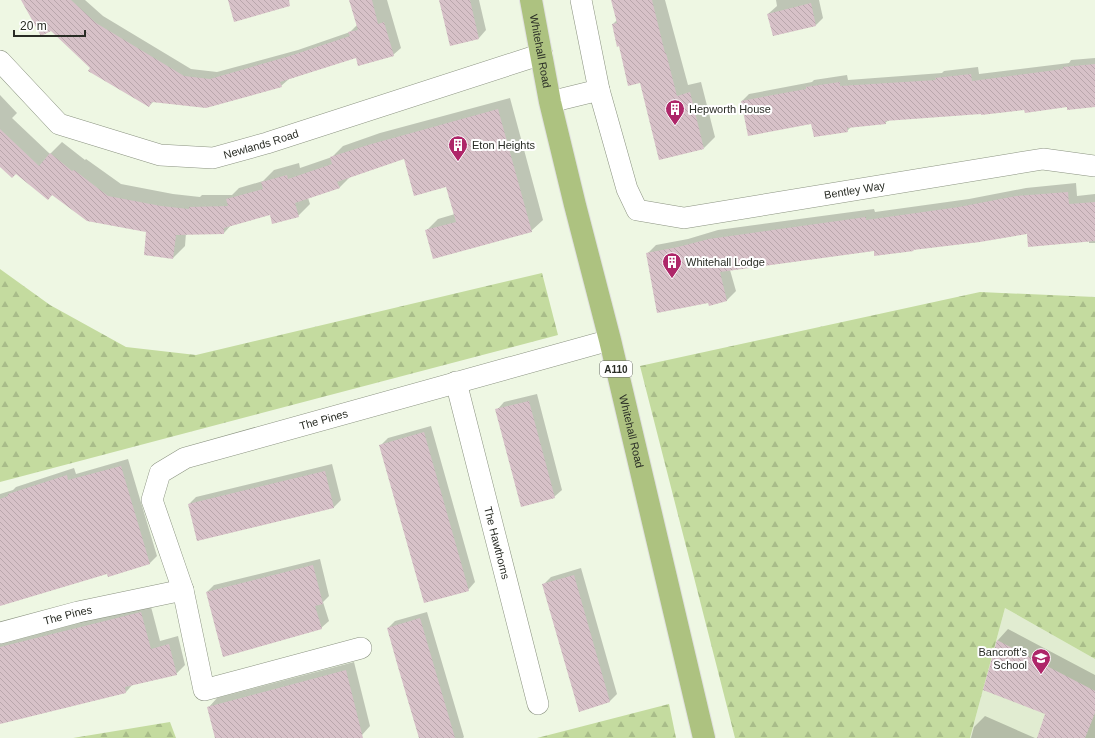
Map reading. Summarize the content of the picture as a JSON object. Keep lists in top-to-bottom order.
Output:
{
  "streets": {
    "main road": ["Whitehall Road", "A110"],
    "street": [
      "Newlands Road",
      "Bentley Way",
      "The Pines",
      "The Hawthorns"
    ]
  },
  "crossings": [
    ["Whitehall Road", "Newlands Road"],
    ["Whitehall Road", "Bentley Way"],
    ["Whitehall Road", "The Pines"],
    ["The Pines", "The Hawthorns"]
  ],
  "places": {
    "building": ["Hepworth House", "Eton Heights", "Whitehall Lodge"],
    "school or university": ["Bancroft's School"]
  },
  "scale_bar": "20 m"
}
